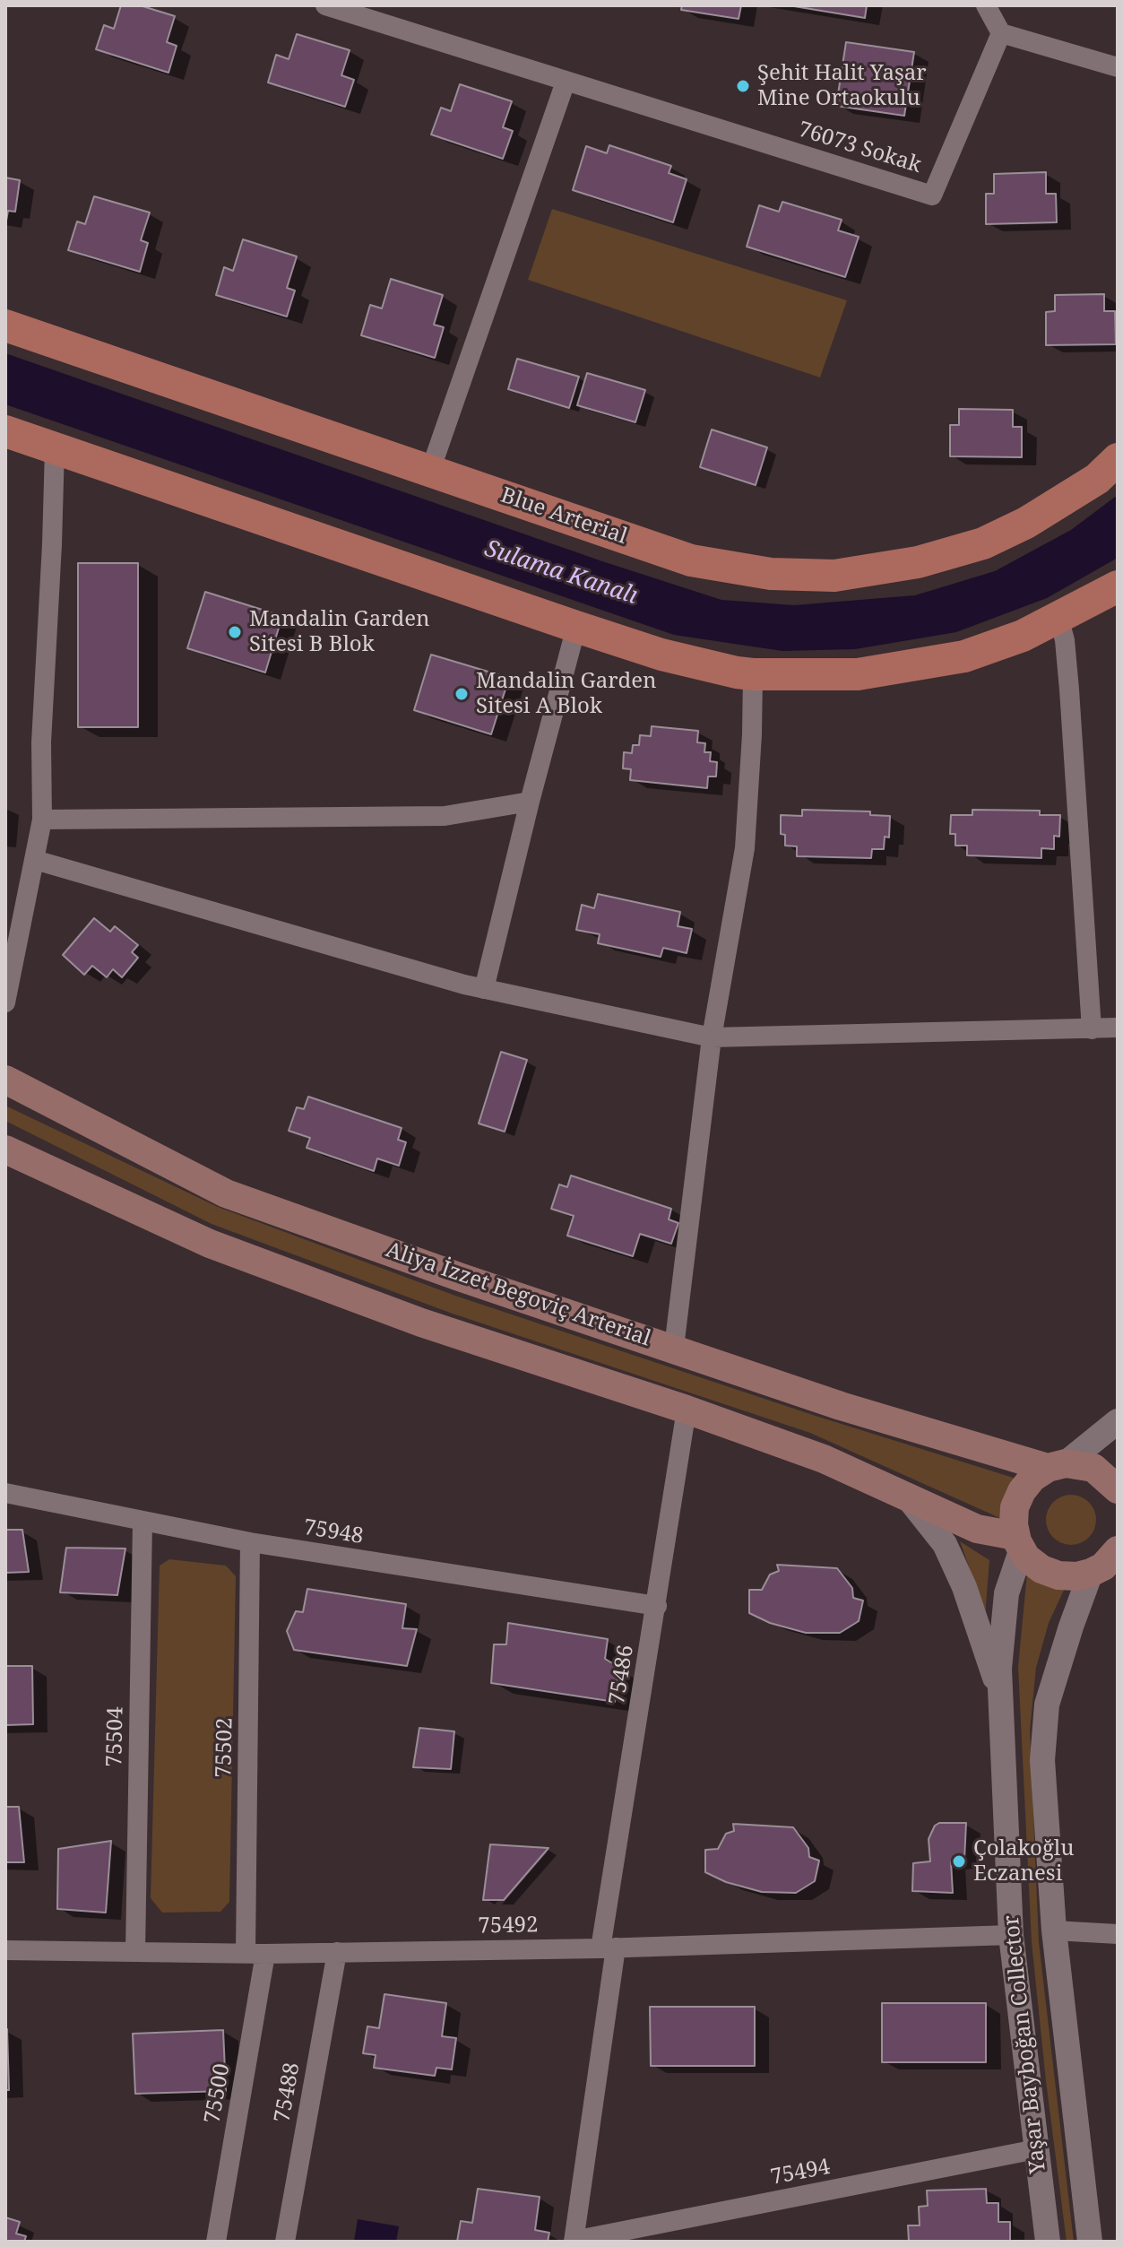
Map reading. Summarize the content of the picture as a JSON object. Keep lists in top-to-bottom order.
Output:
{
  "streets": {
    "main road": ["Blue Arterial", "Aliya İzzet Begoviç Arterial"],
    "street": [
      "76073 Sokak",
      "75948",
      "75486",
      "75504",
      "75502",
      "75492",
      "Yaşar Bayboğan Collector",
      "75488",
      "75500",
      "75494"
    ]
  },
  "crossings": [
    ["75948", "75486"],
    ["75948", "75504"],
    ["75948", "75502"],
    ["75486", "75492"],
    ["75486", "75494"],
    ["75504", "75492"],
    ["75502", "75492"],
    ["75502", "75500"],
    ["75492", "Yaşar Bayboğan Collector"],
    ["75492", "75488"],
    ["75492", "75500"],
    ["Yaşar Bayboğan Collector", "75494"]
  ],
  "water": ["Sulama Kanalı"],
  "places": [
    "Şehit Halit Yaşar Mine Ortaokulu",
    "Mandalin Garden Sitesi B Blok",
    "Mandalin Garden Sitesi A Blok",
    "Çolakoğlu Eczanesi"
  ]
}
